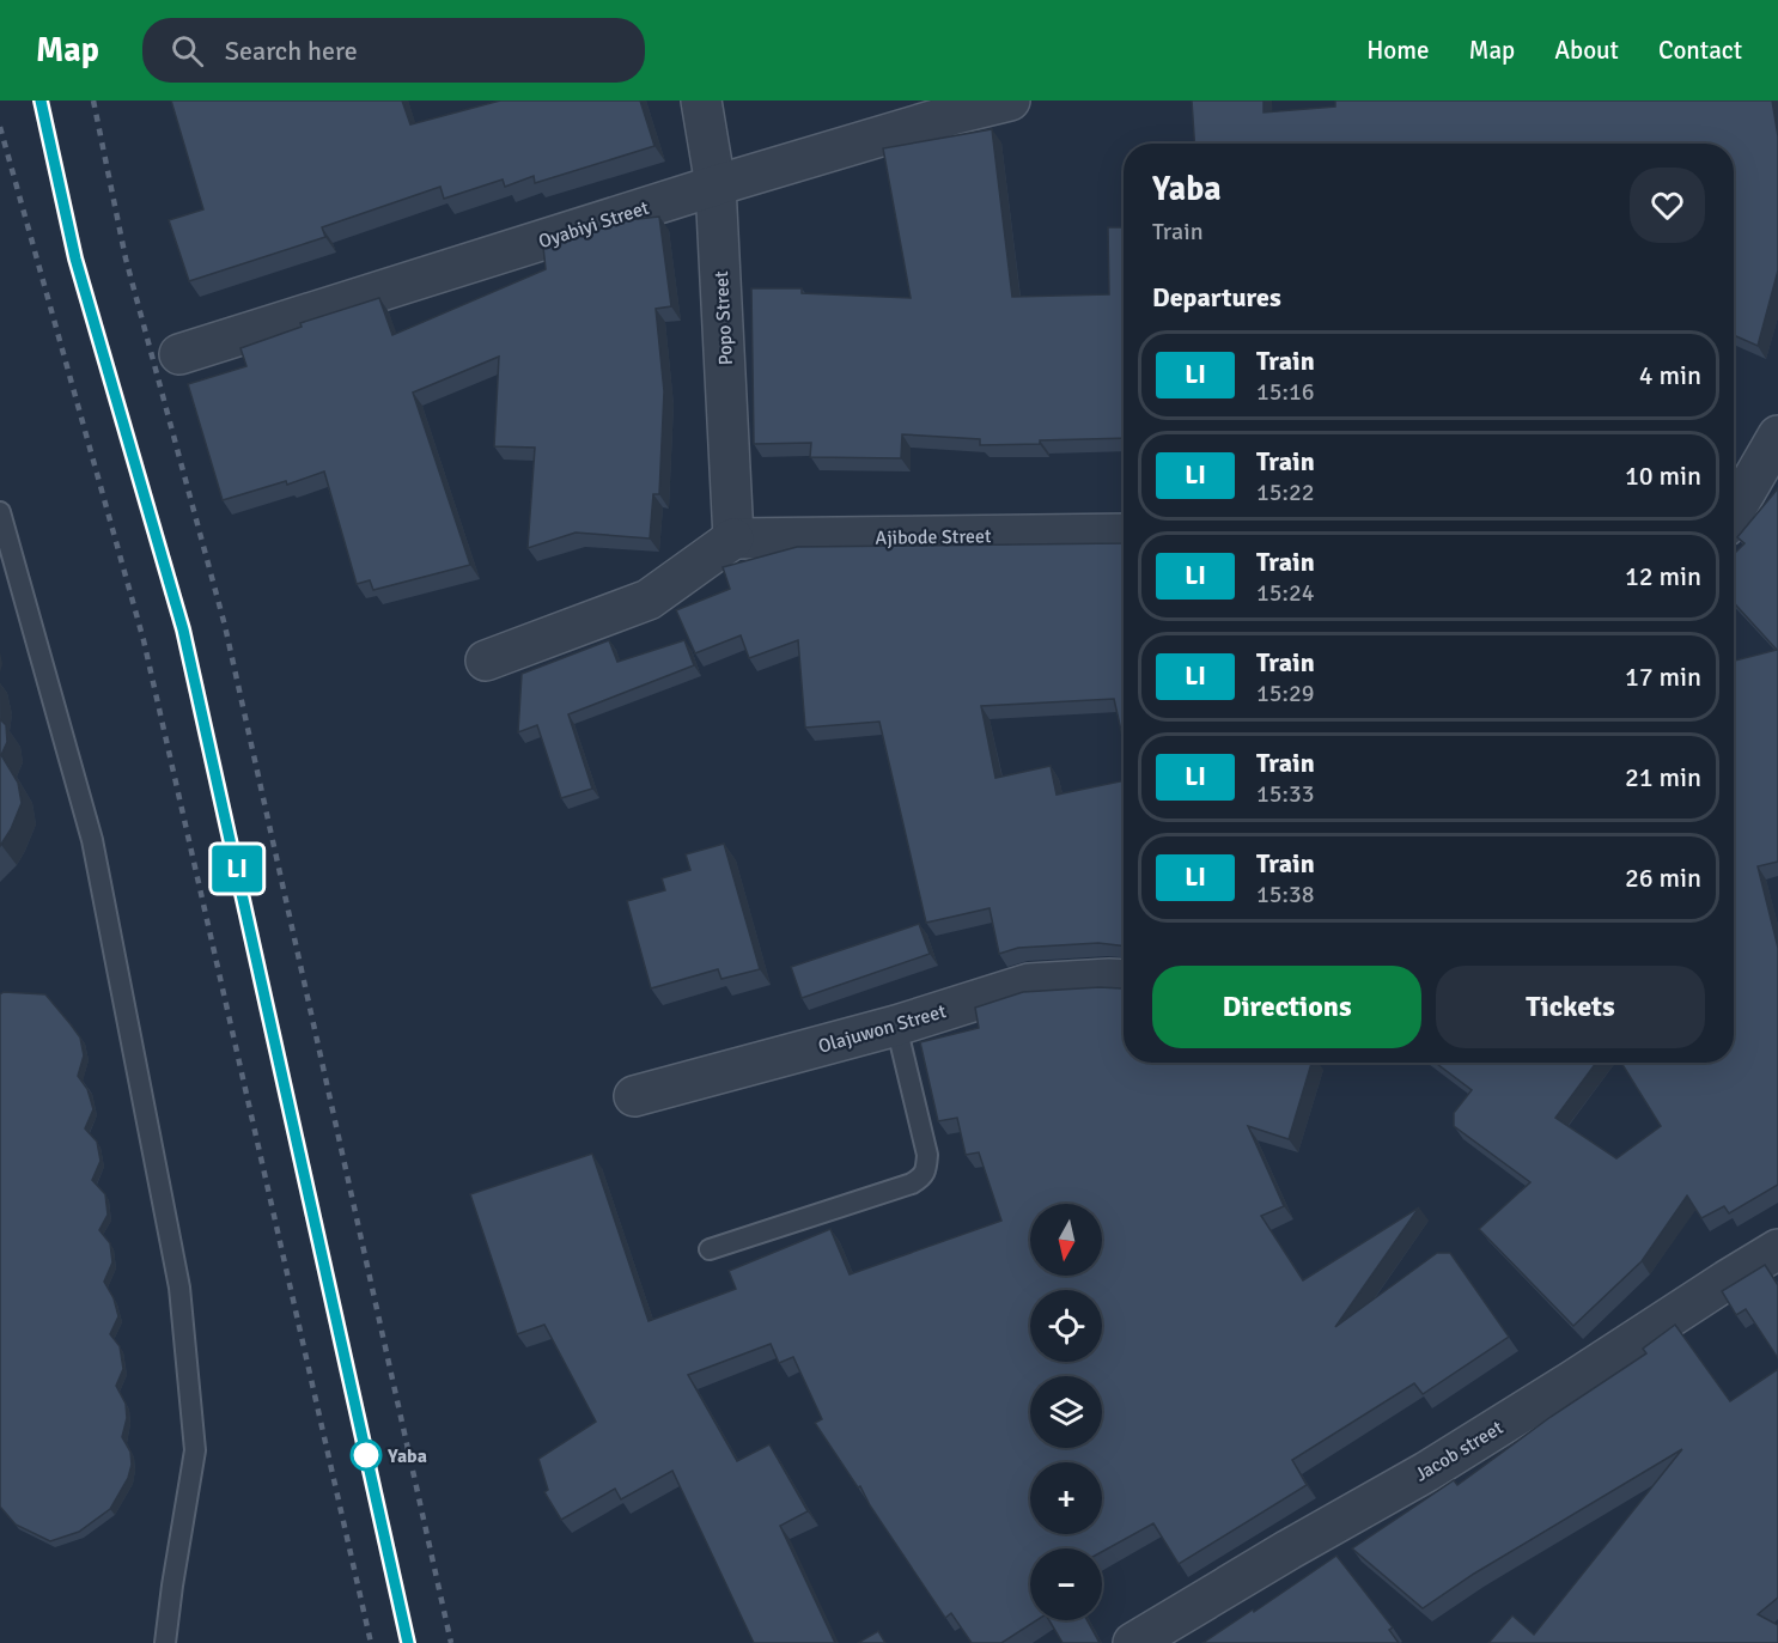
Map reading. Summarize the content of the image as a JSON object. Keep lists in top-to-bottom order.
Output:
{
  "streets": {
    "street": [
      "Oyabiyi Street",
      "Popo Street",
      "Ajibode Street",
      "Olajuwon Street",
      "Jacob street"
    ]
  },
  "crossings": [
    ["Oyabiyi Street", "Popo Street"],
    ["Popo Street", "Ajibode Street"]
  ],
  "places": ["Yaba"],
  "north": "bottom",
  "page": {
    "header": "Map",
    "search": "Search here",
    "nav": [
      "Home",
      "Map",
      "About",
      "Contact"
    ],
    "on_map": "LI",
    "heading": [
      ["Yaba", "Train"],
      "Departures"
    ],
    "list": [
      {
        "mark": "LI",
        "name": "Train",
        "note": "15:16",
        "value": "4 min"
      },
      {
        "mark": "LI",
        "name": "Train",
        "note": "15:22",
        "value": "10 min"
      },
      {
        "mark": "LI",
        "name": "Train",
        "note": "15:24",
        "value": "12 min"
      },
      {
        "mark": "LI",
        "name": "Train",
        "note": "15:29",
        "value": "17 min"
      },
      {
        "mark": "LI",
        "name": "Train",
        "note": "15:33",
        "value": "21 min"
      },
      {
        "mark": "LI",
        "name": "Train",
        "note": "15:38",
        "value": "26 min"
      }
    ],
    "buttons": ["Directions", "Tickets"],
    "map_buttons": ["+", "−"]
  }
}
